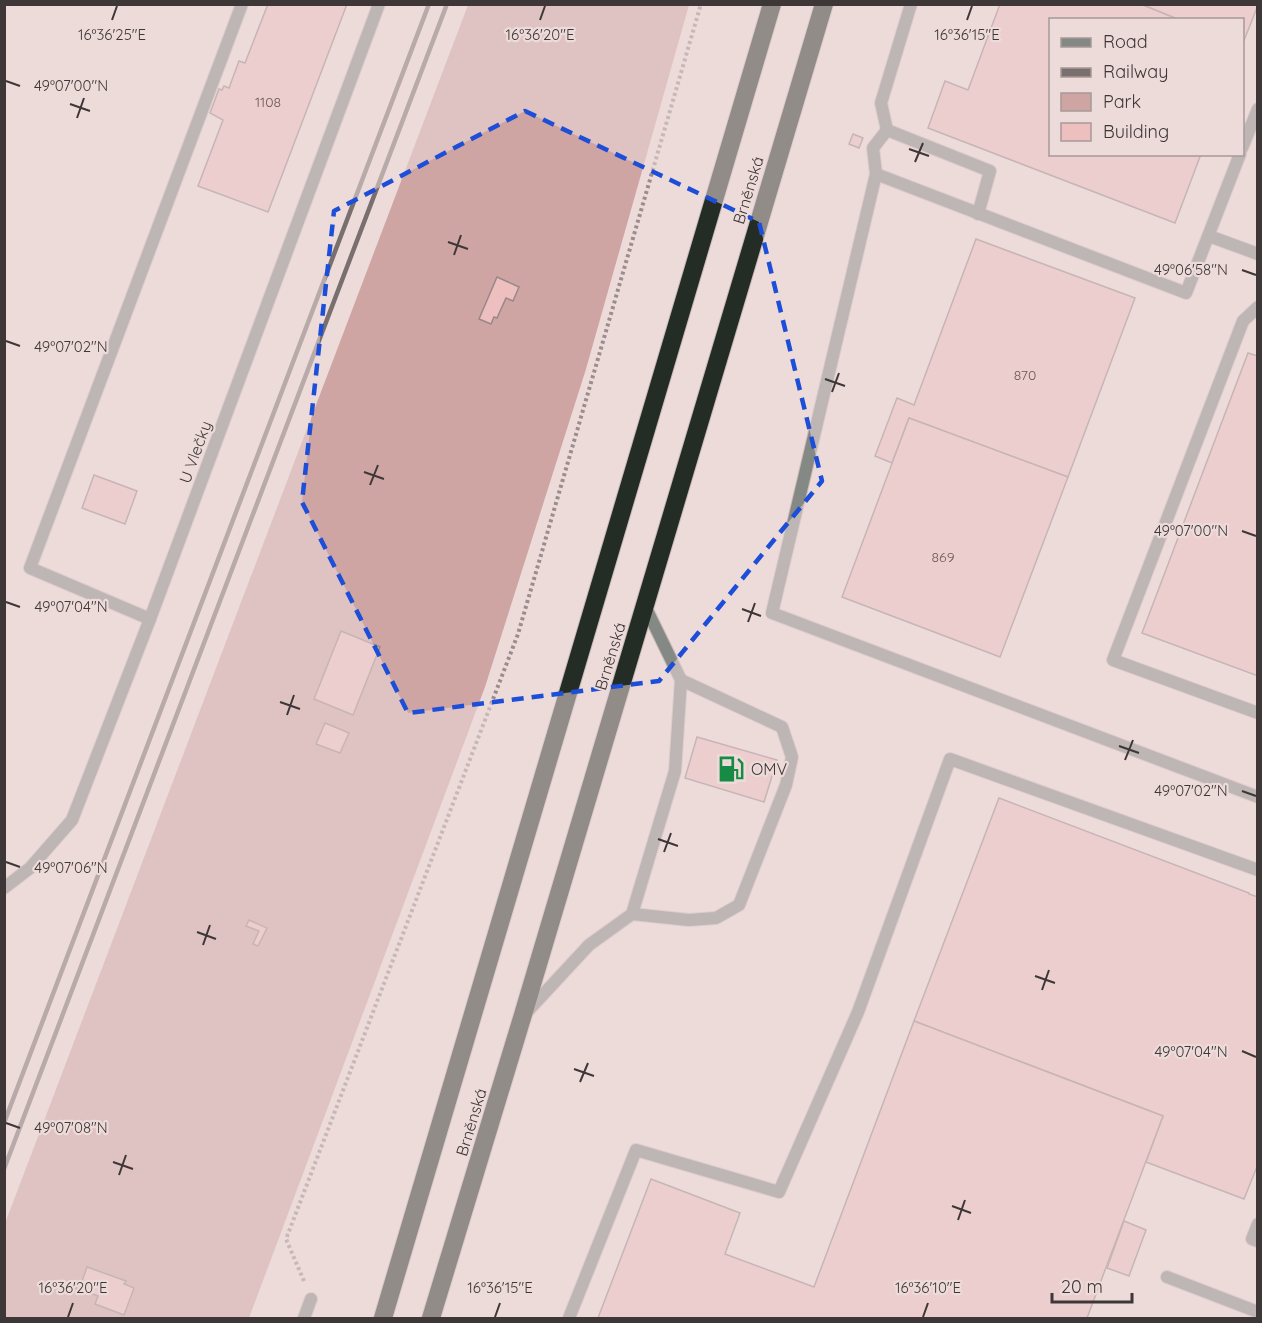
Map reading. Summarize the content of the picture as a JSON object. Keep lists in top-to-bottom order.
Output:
{
  "streets": {
    "highway": ["Brněnská"],
    "street": ["U Vlečky"]
  },
  "places": {
    "fuel station": ["OMV"]
  },
  "house_numbers": ["1108", "870", "869"],
  "legend": [
    "Road",
    "Railway",
    "Park",
    "Building"
  ],
  "scale_bar": "20 m",
  "coordinates": [
    "16°36'25\"E",
    "16°36'20\"E",
    "16°36'15\"E",
    "49°07'00\"N",
    "49°06'58\"N",
    "49°07'02\"N",
    "49°07'04\"N",
    "49°07'06\"N",
    "49°07'08\"N",
    "16°36'10\"E"
  ]
}
